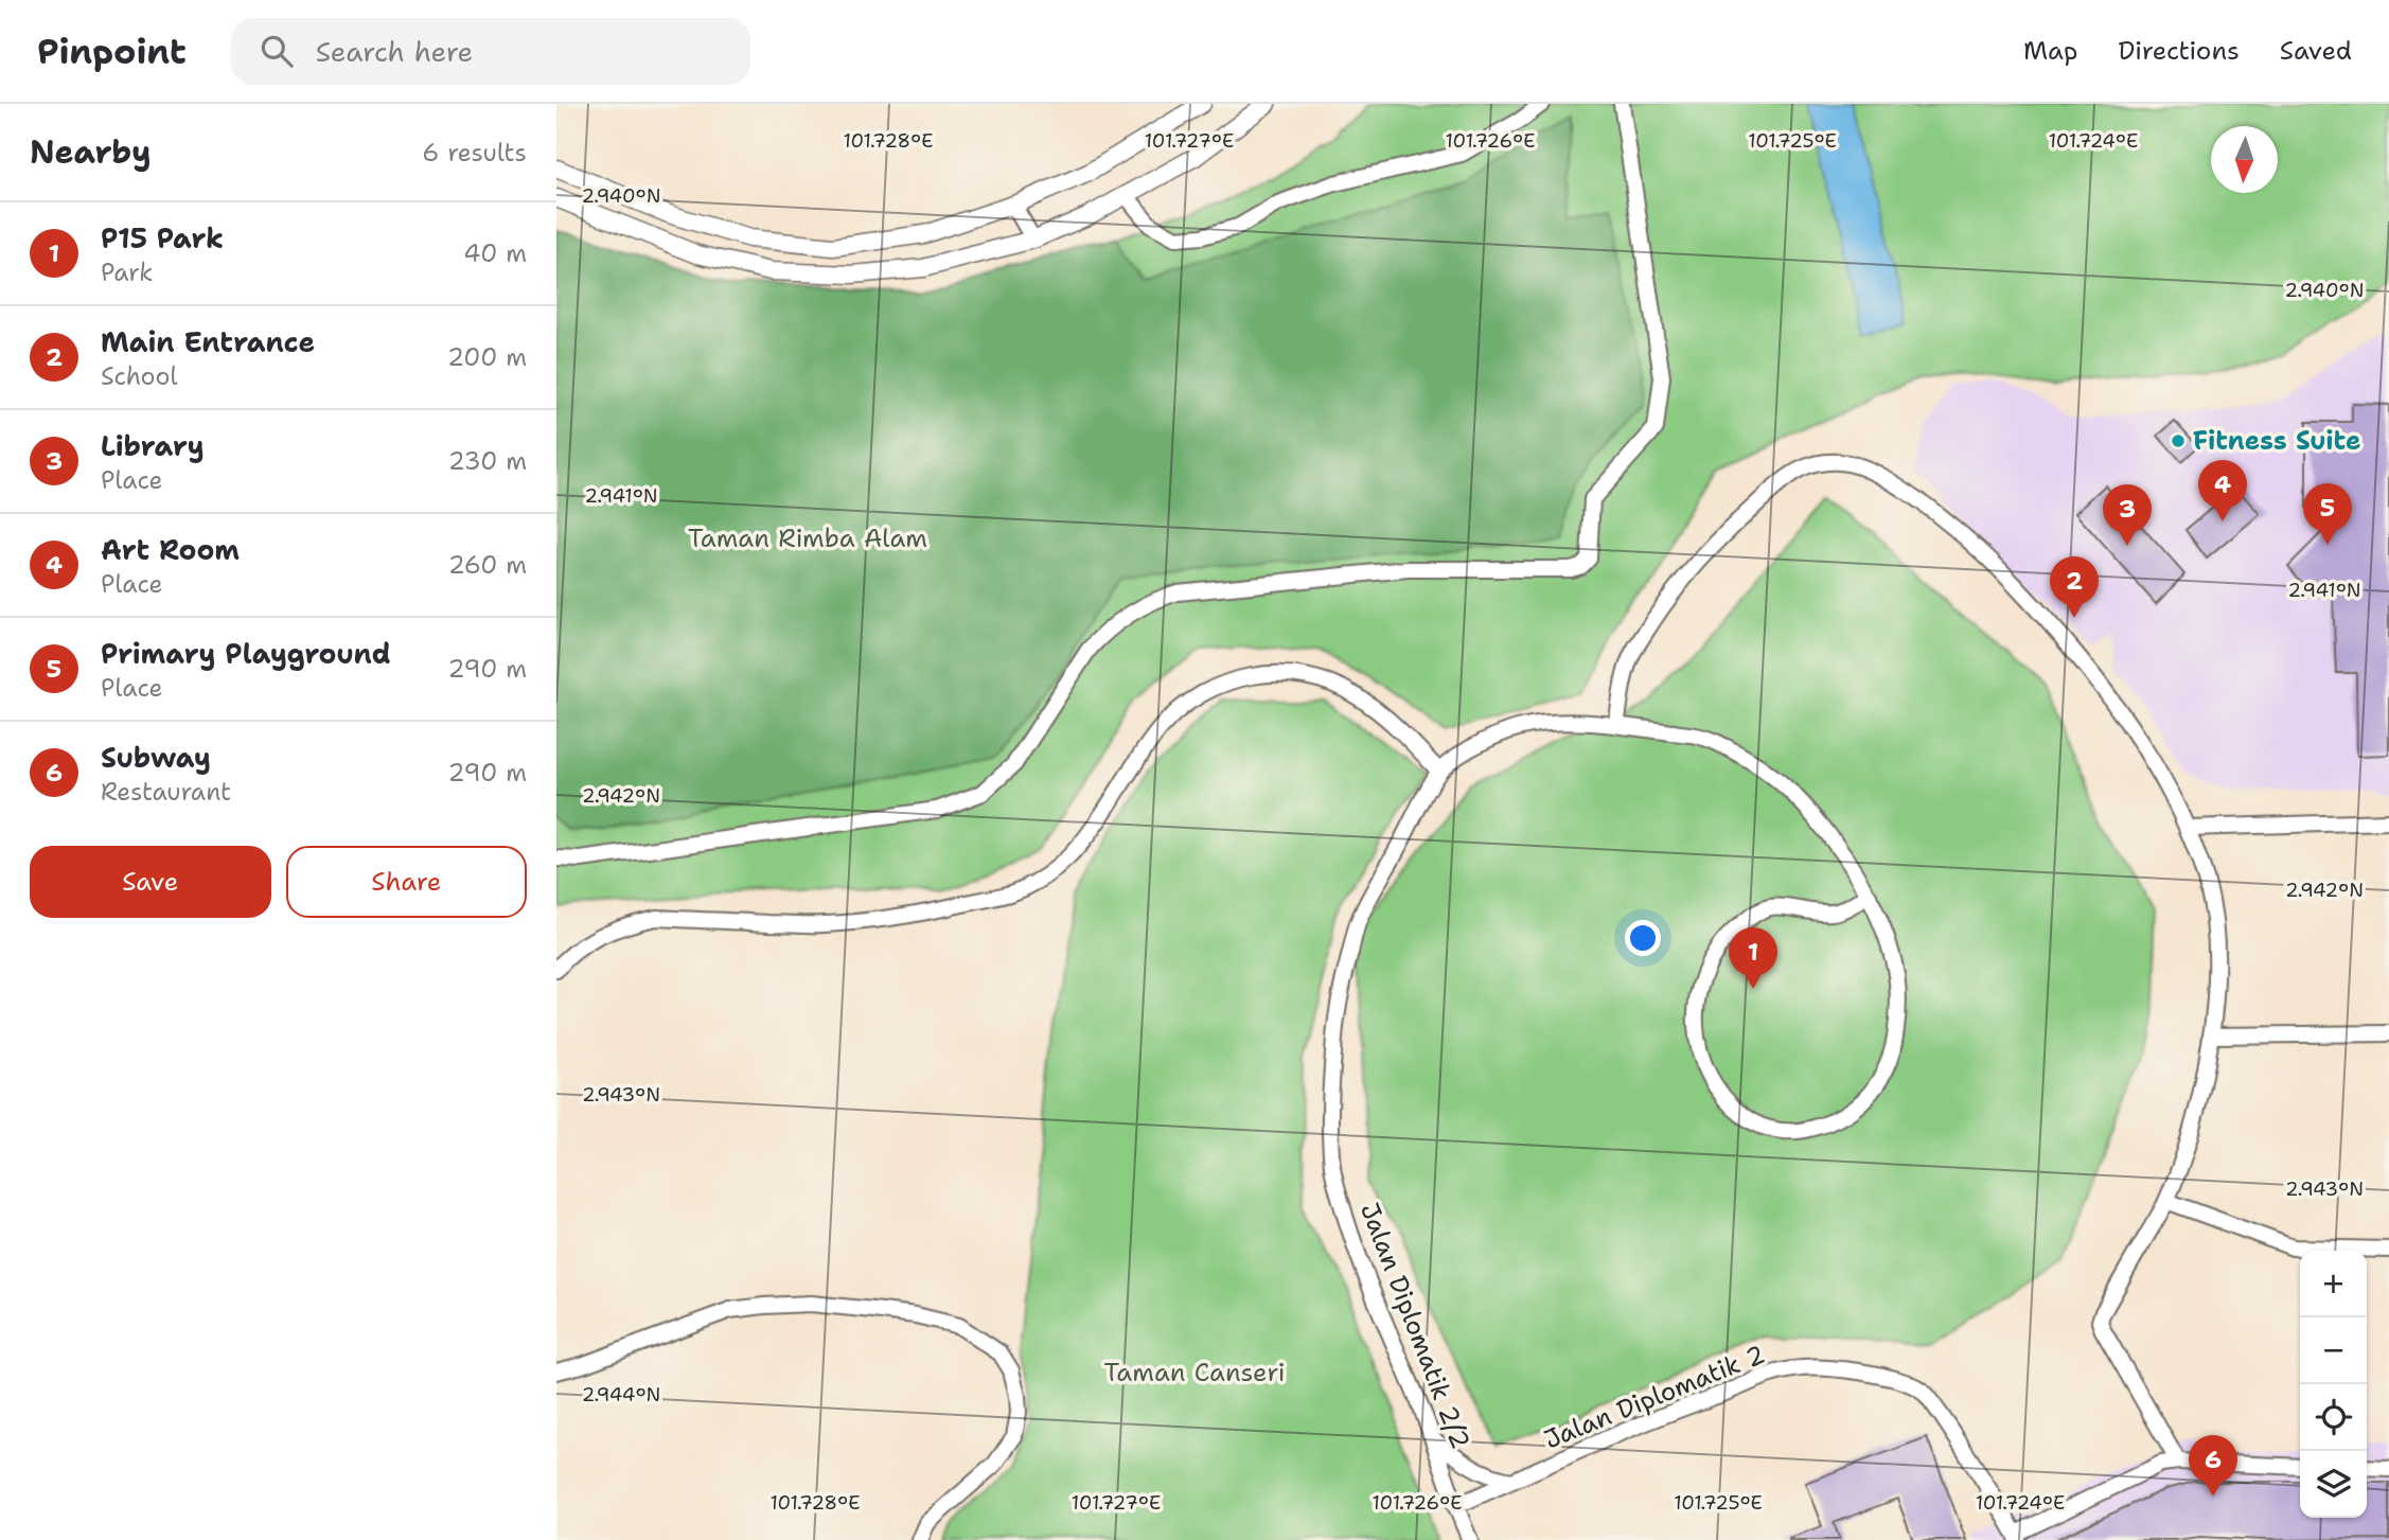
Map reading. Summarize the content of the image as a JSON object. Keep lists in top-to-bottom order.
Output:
{
  "streets": {
    "street": ["Jalan Diplomatik 2/2", "Jalan Diplomatik 2"]
  },
  "crossings": [
    ["Jalan Diplomatik 2/2", "Jalan Diplomatik 2"]
  ],
  "parks": ["Taman Rimba Alam", "Taman Canseri"],
  "places": ["Fitness Suite"],
  "north": "bottom",
  "page": {
    "header": "Pinpoint",
    "search": "Search here",
    "nav": ["Map", "Directions", "Saved"],
    "heading": ["Nearby", "6 results"],
    "list": [
      {
        "mark": "1",
        "name": "P15 Park",
        "note": "Park",
        "value": "40 m"
      },
      {
        "mark": "2",
        "name": "Main Entrance",
        "note": "School",
        "value": "200 m"
      },
      {
        "mark": "3",
        "name": "Library",
        "note": "Place",
        "value": "230 m"
      },
      {
        "mark": "4",
        "name": "Art Room",
        "note": "Place",
        "value": "260 m"
      },
      {
        "mark": "5",
        "name": "Primary Playground",
        "note": "Place",
        "value": "290 m"
      },
      {
        "mark": "6",
        "name": "Subway",
        "note": "Restaurant",
        "value": "290 m"
      }
    ],
    "pins": [
      "4",
      "5",
      "3",
      "2",
      "1",
      "6"
    ],
    "buttons": ["Save", "Share"],
    "map_buttons": ["+", "−"]
  },
  "coordinates": [
    "101.728°E",
    "101.727°E",
    "101.726°E",
    "101.725°E",
    "101.724°E",
    "2.940°N",
    "2.941°N",
    "2.942°N",
    "2.943°N",
    "2.944°N"
  ]
}
